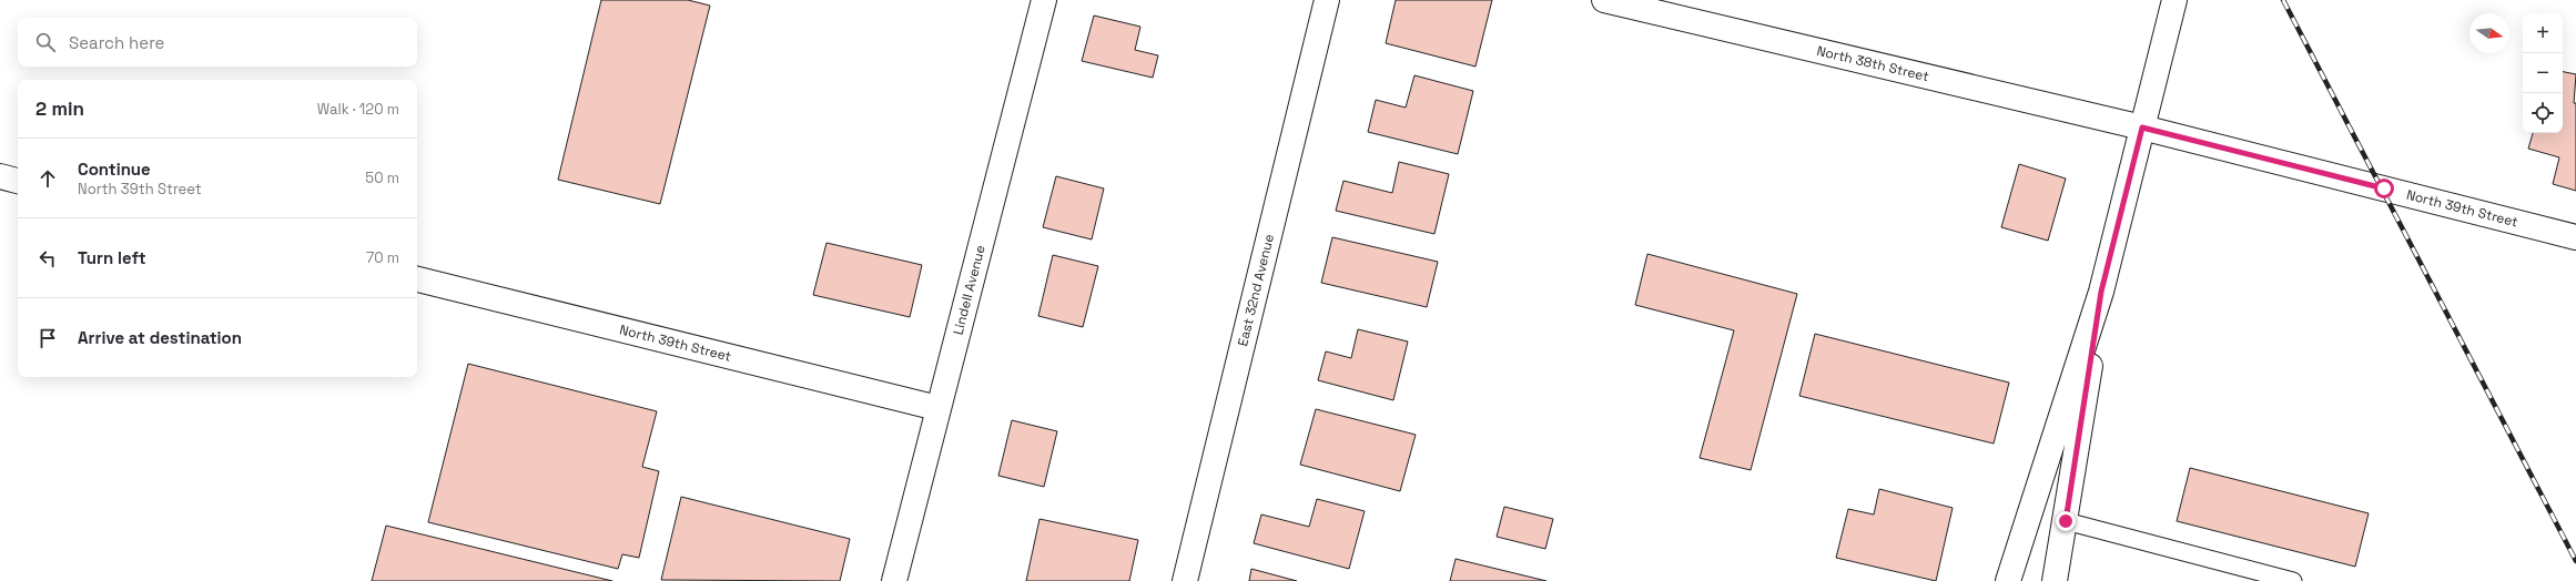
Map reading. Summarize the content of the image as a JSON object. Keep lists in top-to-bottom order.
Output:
{
  "streets": {
    "street": [
      "North 38th Street",
      "North 39th Street",
      "Lindell Avenue",
      "East 32nd Avenue"
    ]
  },
  "crossings": [
    ["North 38th Street", "North 39th Street"],
    ["North 39th Street", "Lindell Avenue"]
  ],
  "north": "right",
  "page": {
    "map_buttons": ["+", "−"],
    "search": "Search here",
    "heading": ["2 min", "Walk · 120 m"],
    "list": [
      ["Continue", "North 39th Street", "50 m"],
      ["Turn left", "70 m"],
      "Arrive at destination"
    ]
  }
}
